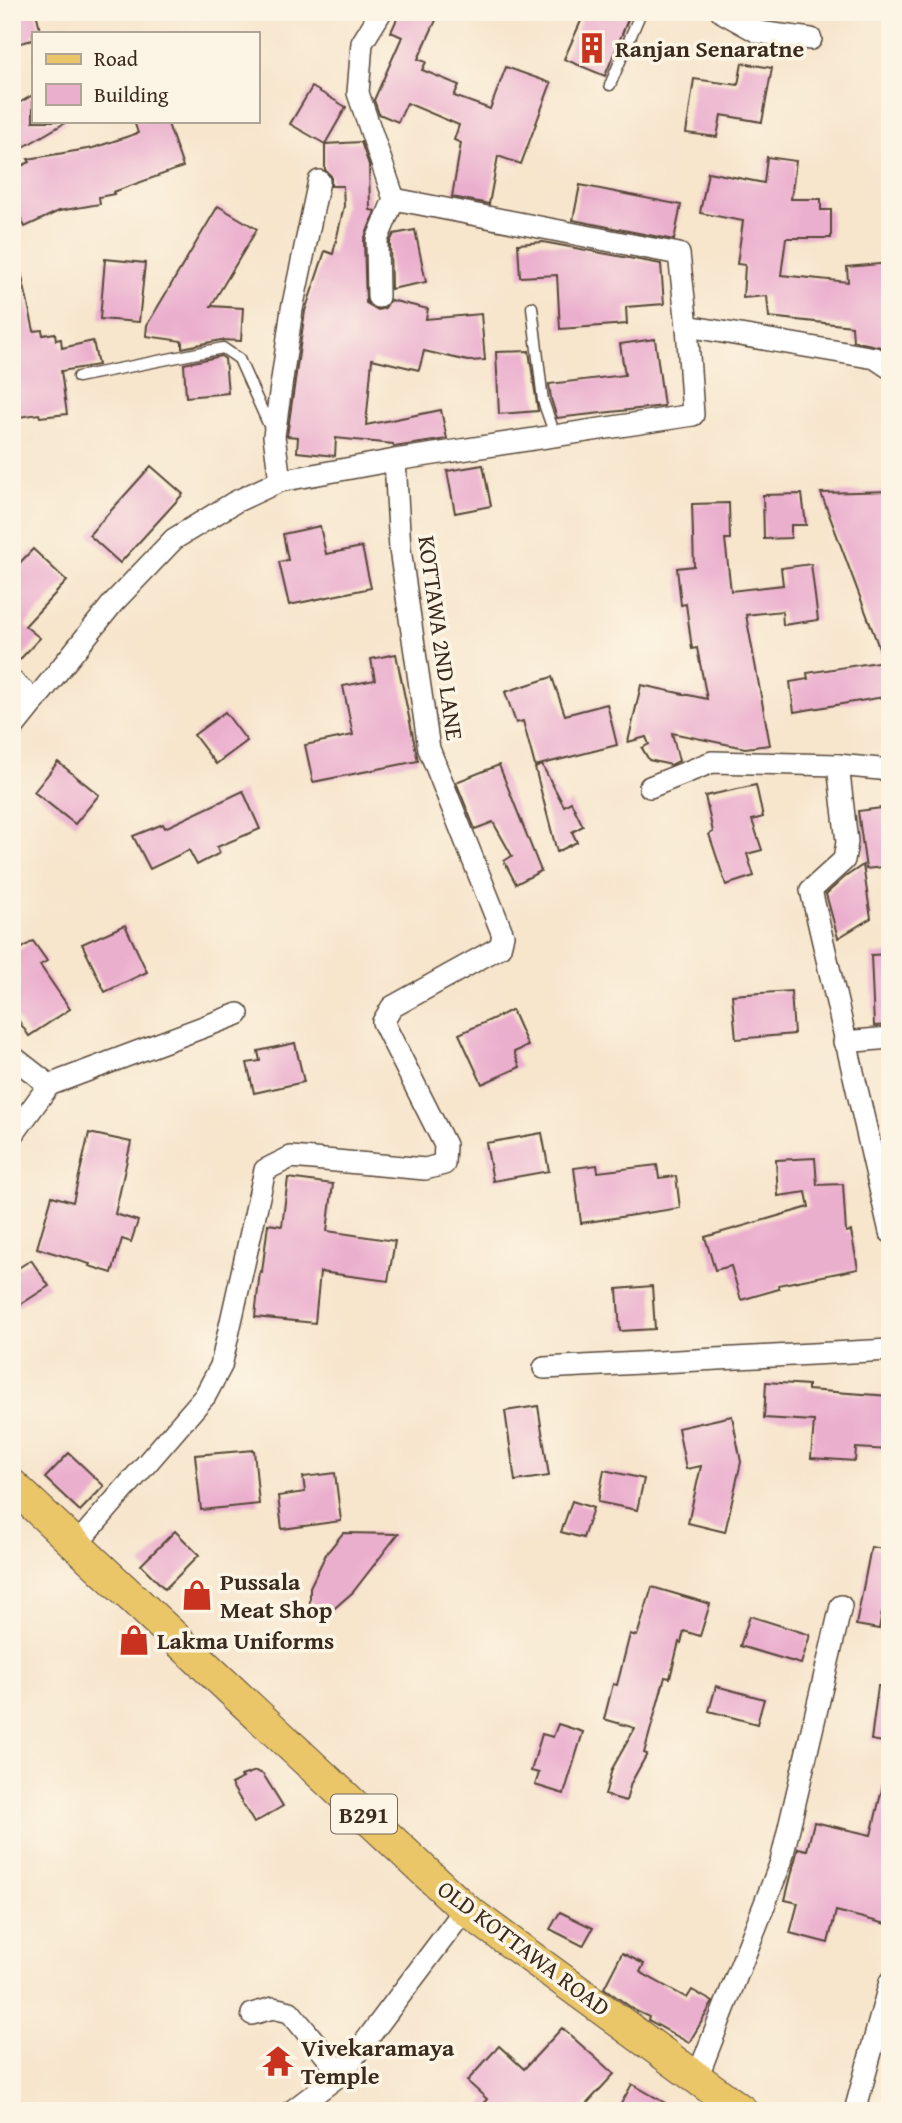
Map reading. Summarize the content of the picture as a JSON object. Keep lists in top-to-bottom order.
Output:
{
  "streets": {
    "main road": ["B291", "OLD KOTTAWA ROAD"],
    "street": ["KOTTAWA 2ND LANE"]
  },
  "crossings": [
    ["KOTTAWA 2ND LANE", "OLD KOTTAWA ROAD"]
  ],
  "places": {
    "building": ["Ranjan Senaratne"],
    "shop": ["Pussala Meat Shop", "Lakma Uniforms"],
    "temple": ["Vivekaramaya Temple"]
  },
  "legend": ["Road", "Building"]
}
